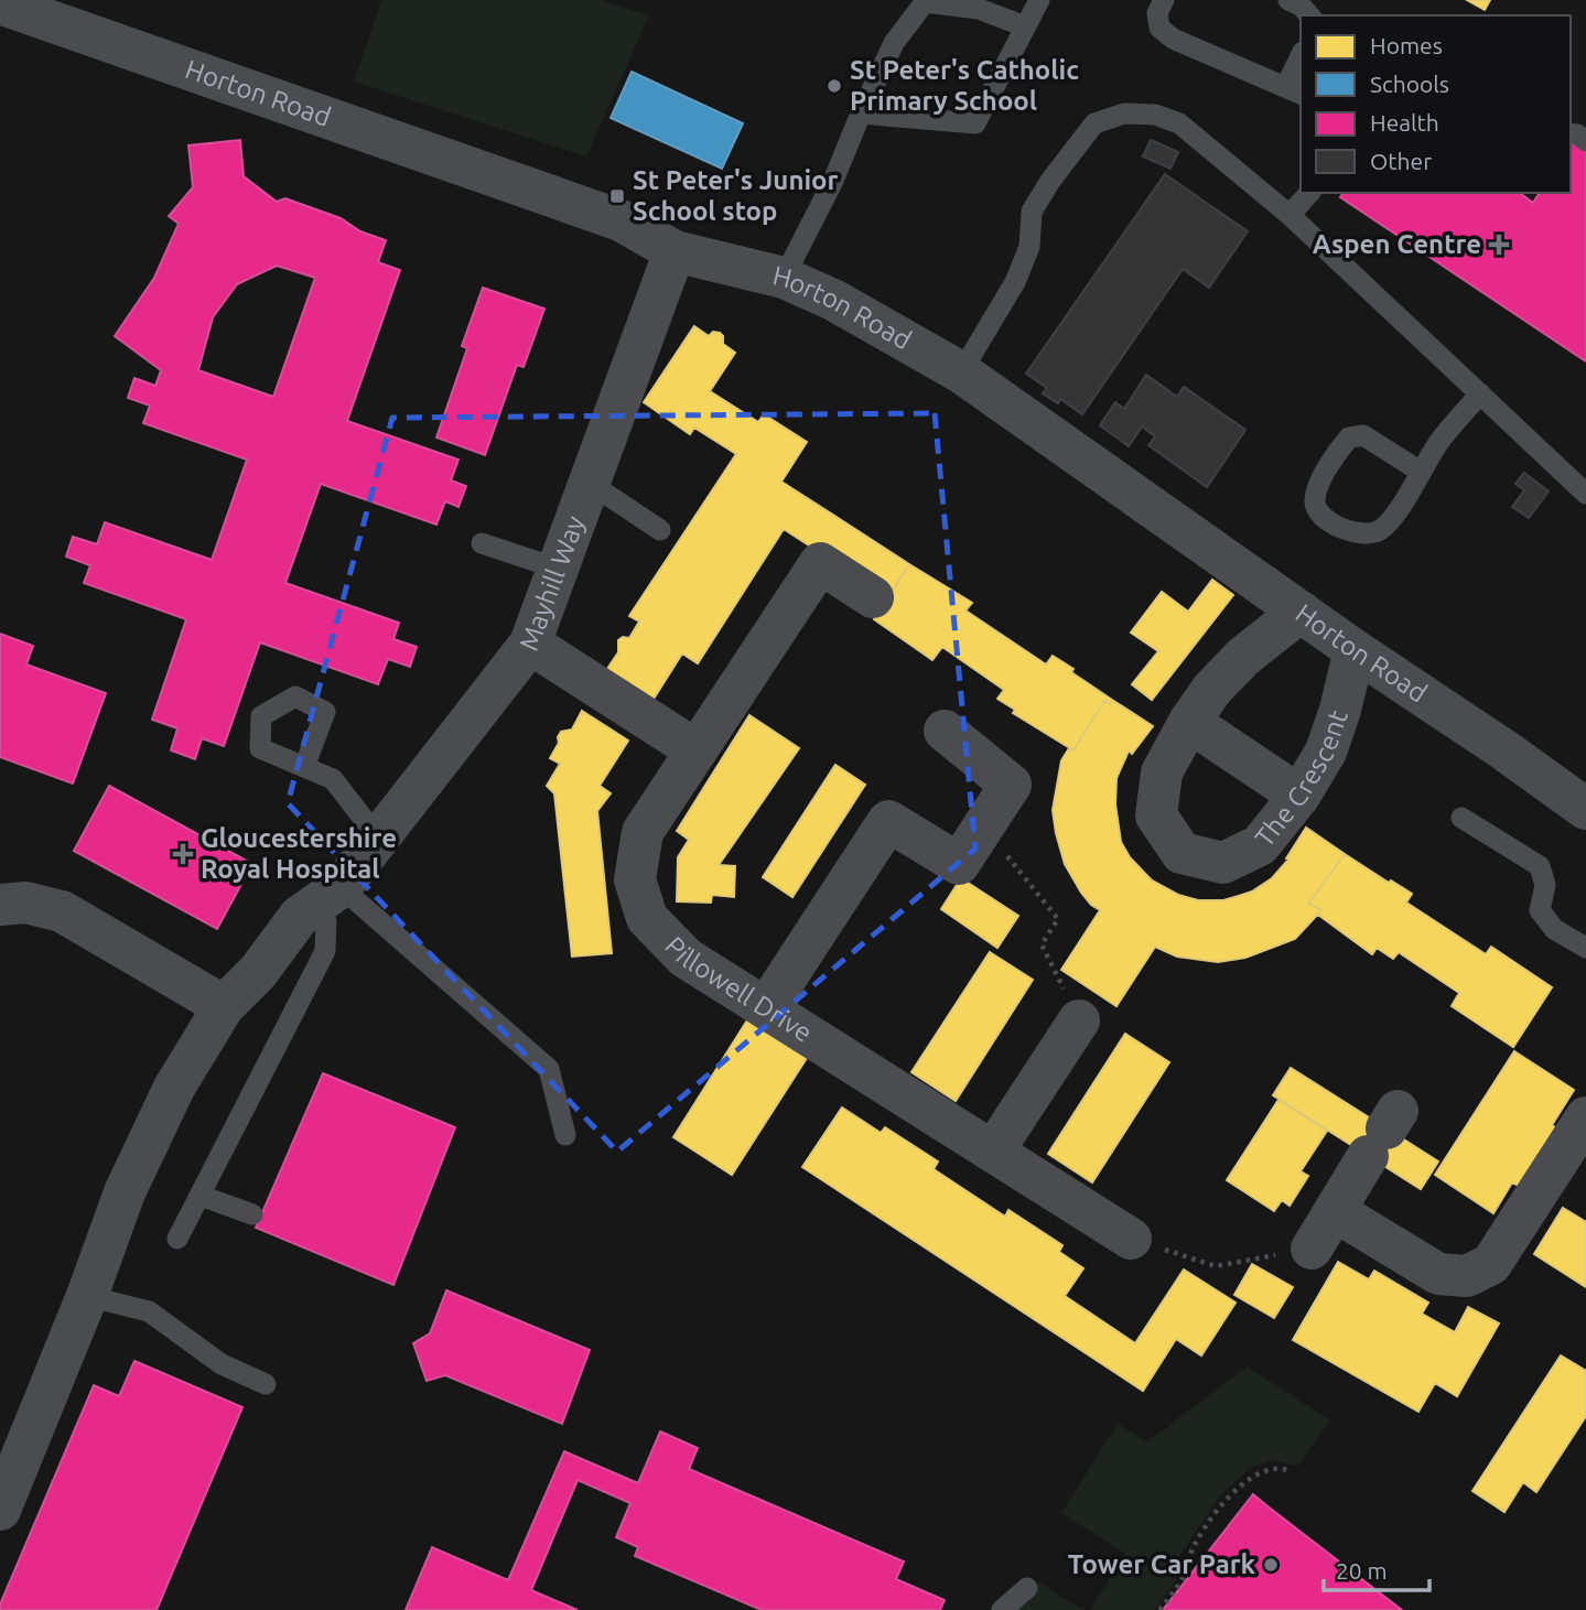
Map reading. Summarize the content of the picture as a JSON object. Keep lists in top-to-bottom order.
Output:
{
  "streets": {
    "street": [
      "Horton Road",
      "Mayhill Way",
      "The Crescent",
      "Pillowell Drive"
    ]
  },
  "crossings": [
    ["Horton Road", "Mayhill Way"],
    ["Horton Road", "The Crescent"]
  ],
  "places": {
    "other": ["St Peter's Catholic Primary School", "Tower Car Park"],
    "transit": ["St Peter's Junior School stop"],
    "health": ["Aspen Centre", "Gloucestershire Royal Hospital"]
  },
  "legend": [
    "Homes",
    "Schools",
    "Health",
    "Other"
  ],
  "scale_bar": "20 m"
}
